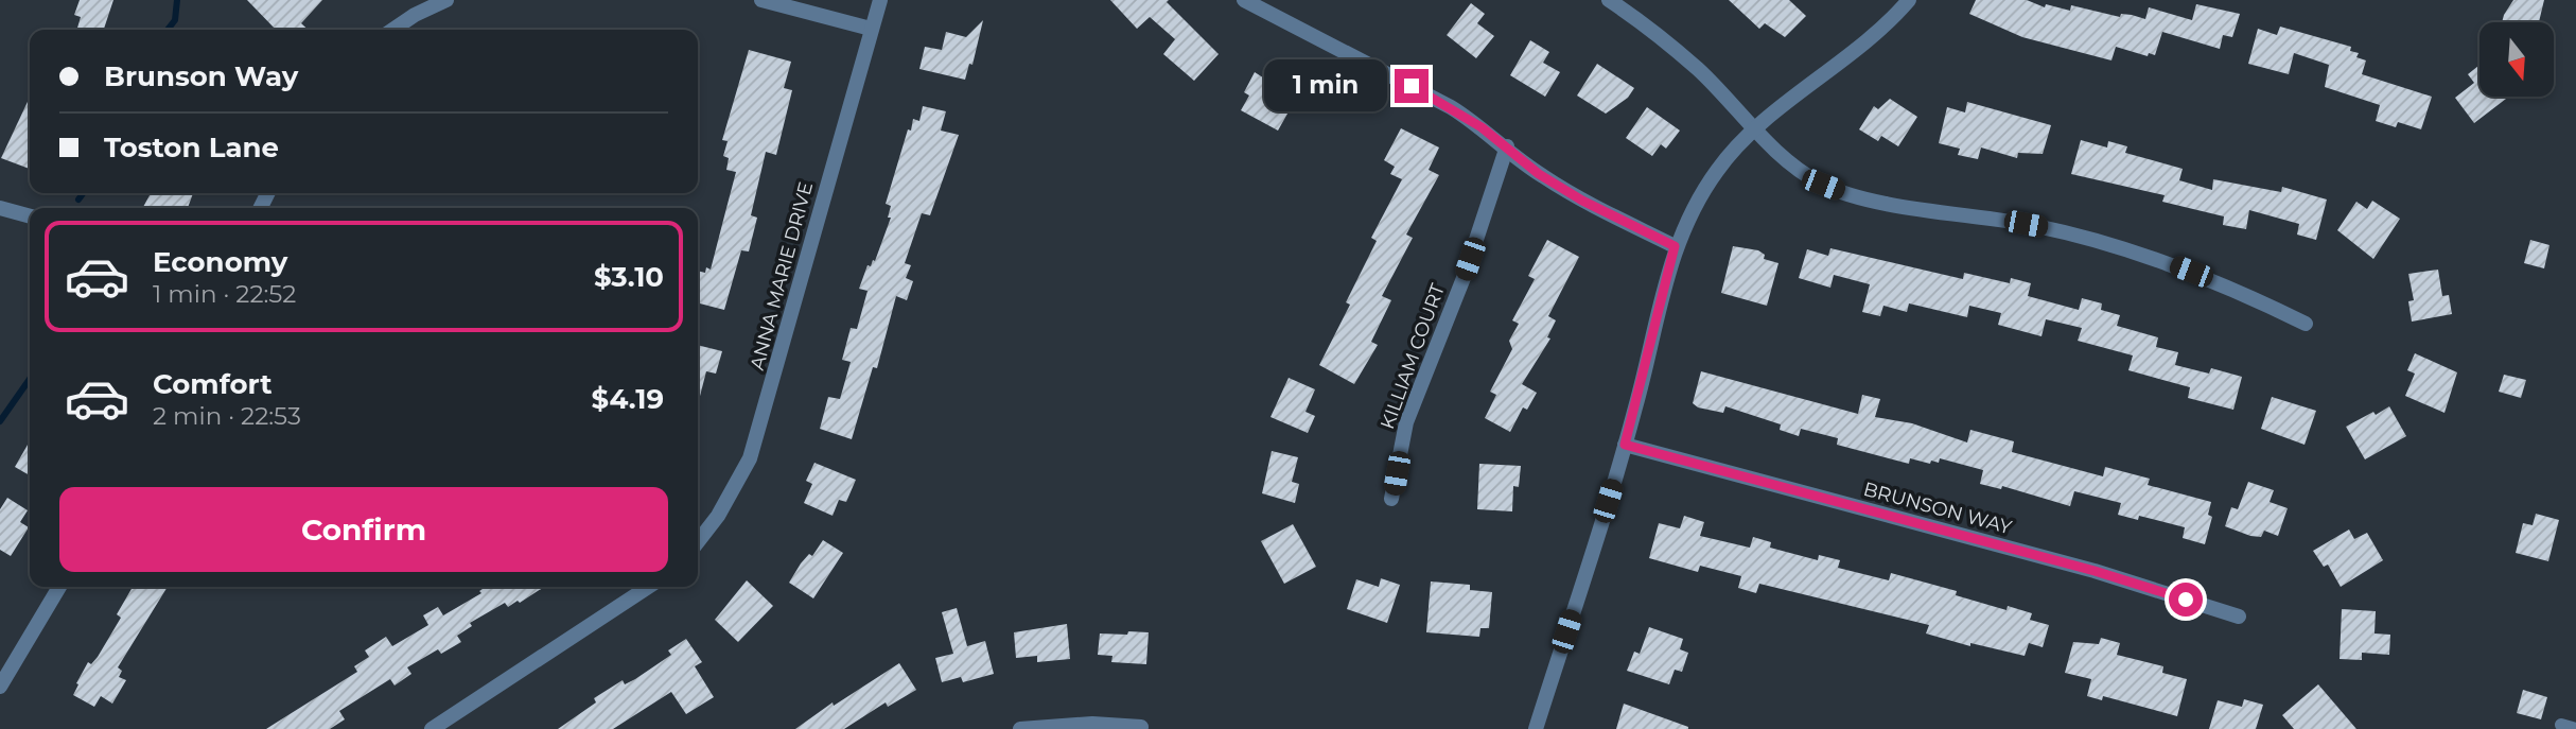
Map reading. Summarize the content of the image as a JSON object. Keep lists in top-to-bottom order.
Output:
{
  "streets": {
    "street": ["ANNA MARIE DRIVE", "KILLIAM COURT", "BRUNSON WAY"]
  },
  "north": "bottom",
  "page": {
    "banner": ["Brunson Way", "Toston Lane"],
    "bubble": "1 min",
    "list": [
      {
        "name": "Economy",
        "note": "1 min · 22:52",
        "value": "$3.10"
      },
      {
        "name": "Comfort",
        "note": "2 min · 22:53",
        "value": "$4.19"
      }
    ],
    "buttons": "Confirm"
  }
}
